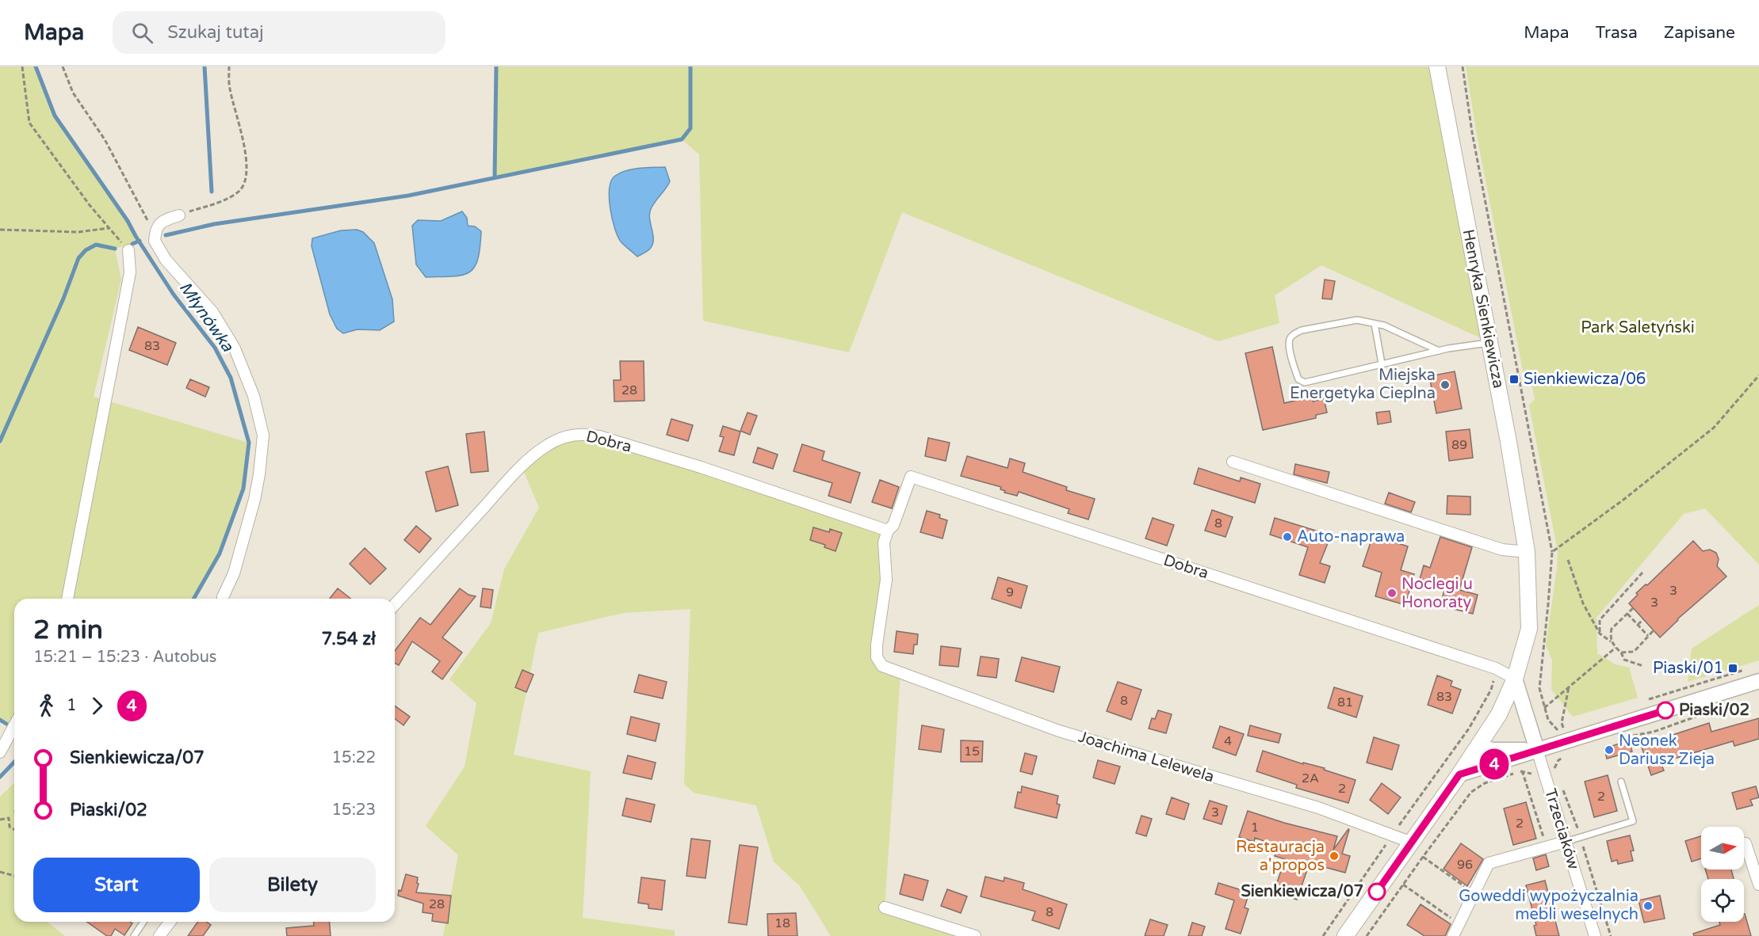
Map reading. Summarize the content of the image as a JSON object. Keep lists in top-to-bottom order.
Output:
{
  "streets": {
    "main road": ["Henryka Sienkiewicza"],
    "street": ["Dobra", "Joachima Lelewela", "Trzeciaków"]
  },
  "crossings": [
    ["Henryka Sienkiewicza", "Dobra"],
    ["Henryka Sienkiewicza", "Joachima Lelewela"],
    ["Dobra", "Joachima Lelewela"]
  ],
  "water": ["Młynówka"],
  "parks": ["Park Saletyński"],
  "places": {
    "transit": ["Sienkiewicza/06", "Piaski/01"],
    "other": [
      "Miejska Energetyka Cieplna",
      "Auto-naprawa",
      "Noclegi u Honoraty",
      "Piaski/02",
      "Neonek Dariusz Zieja",
      "Restauracja a'propos",
      "Sienkiewicza/07",
      "Goweddi wypożyczalnia mebli weselnych"
    ]
  },
  "lines": ["bus line 4"],
  "house_numbers": [
    "83",
    "28",
    "89",
    "8",
    "3",
    "9",
    "3",
    "83",
    "8",
    "81",
    "4",
    "15",
    "2A",
    "2",
    "2",
    "3",
    "2",
    "1",
    "96",
    "28",
    "8",
    "18"
  ],
  "north": "right",
  "page": {
    "header": "Mapa",
    "search": "Szukaj tutaj",
    "nav": ["Mapa", "Trasa", "Zapisane"],
    "on_map": "4",
    "heading": ["2 min", "15:21 – 15:23 · Autobus", "7.54 zł"],
    "legs": ["1", "4"],
    "list": [
      {
        "name": "Sienkiewicza/07",
        "value": "15:22"
      },
      {
        "name": "Piaski/02",
        "value": "15:23"
      }
    ],
    "buttons": ["Start", "Bilety"]
  }
}
